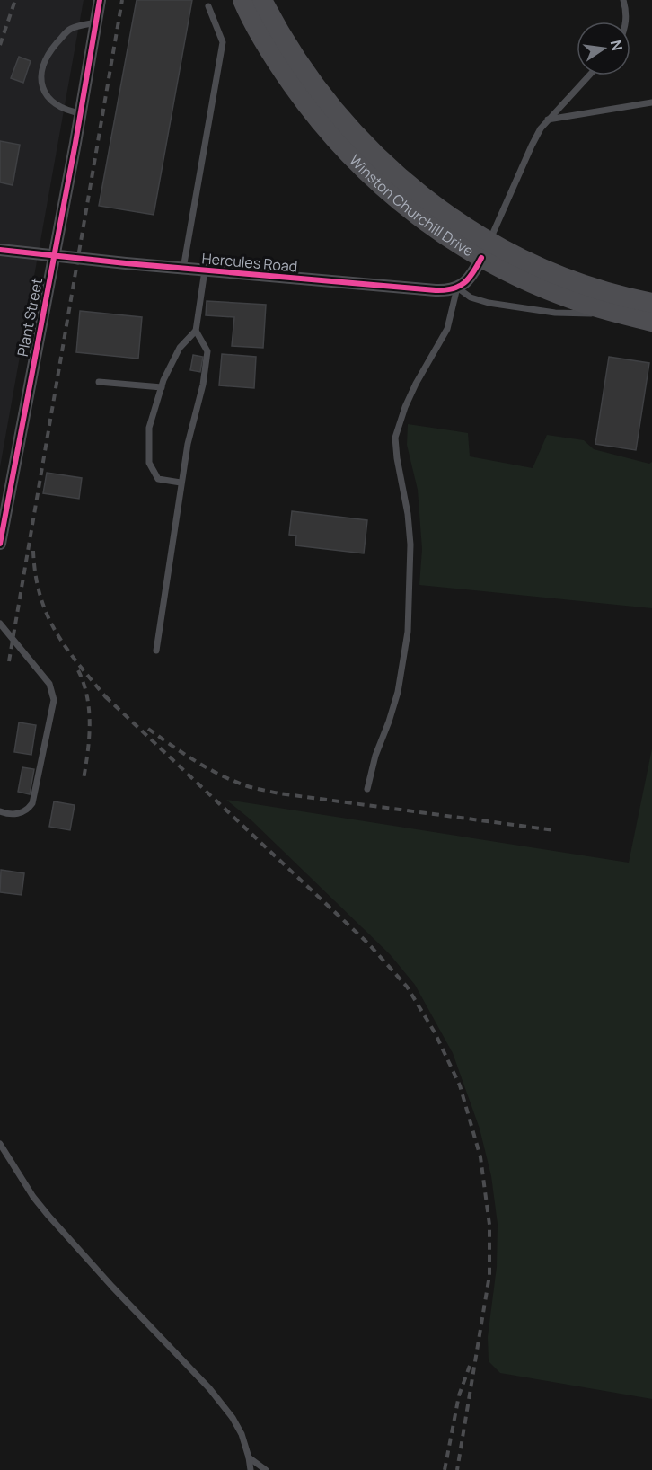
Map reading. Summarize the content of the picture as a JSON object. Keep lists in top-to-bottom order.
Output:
{
  "streets": {
    "highway": ["Winston Churchill Drive"],
    "street": ["Hercules Road", "Plant Street"]
  },
  "crossings": [
    ["Hercules Road", "Plant Street"]
  ],
  "north": "right"
}
